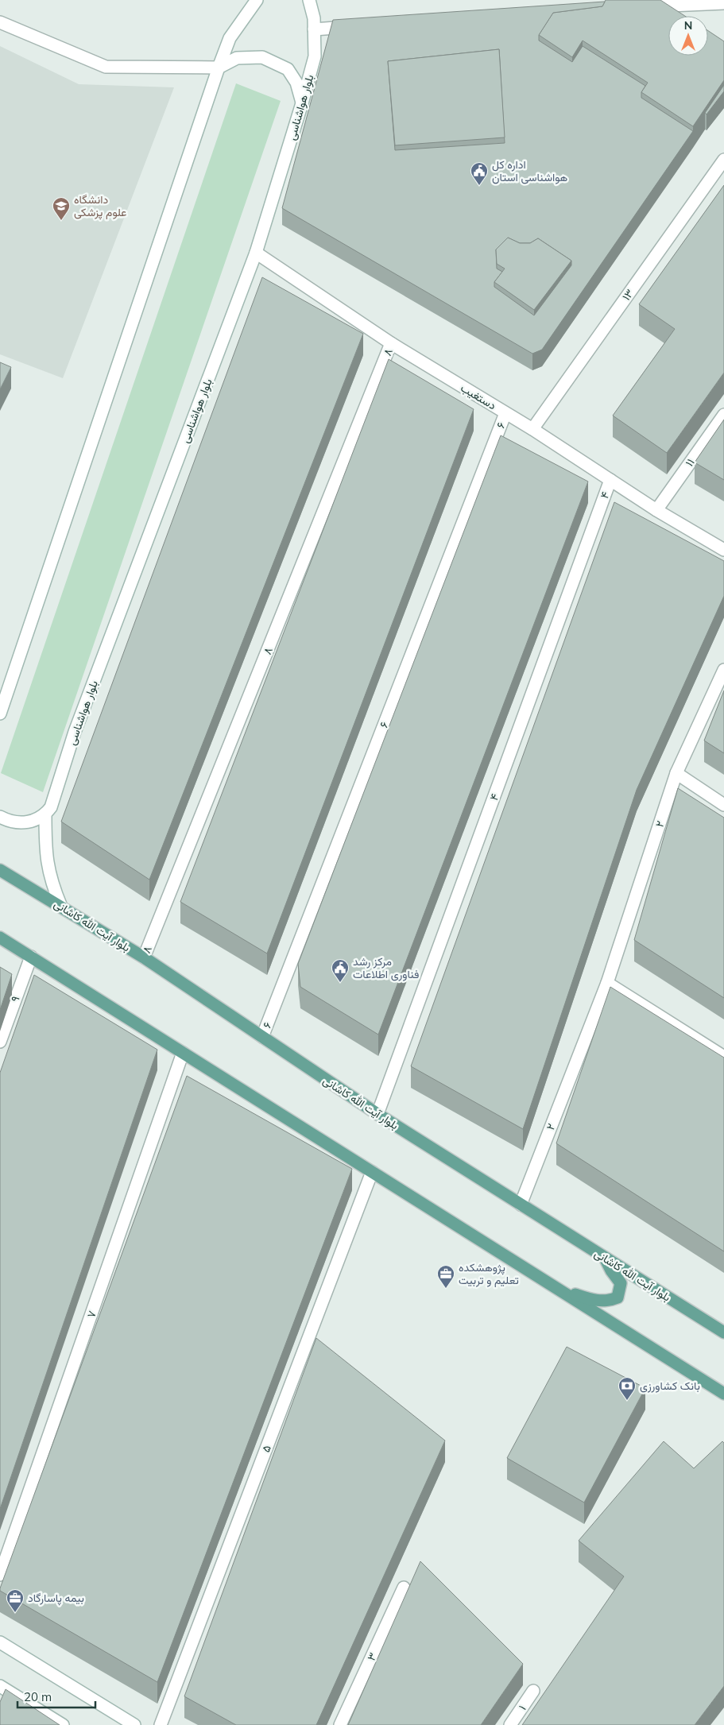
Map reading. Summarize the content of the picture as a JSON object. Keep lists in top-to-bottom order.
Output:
{
  "streets": {
    "main road": ["بلوار آیت الله کاشانی"],
    "street": [
      "بلوار هواشناسی",
      "۱۳",
      "۸",
      "دستغیب",
      "۶",
      "۱۱",
      "۴",
      "۲",
      "۹",
      "۷",
      "۵",
      "۳",
      "۱"
    ]
  },
  "crossings": [
    ["بلوار هواشناسی", "دستغیب"],
    ["۱۳", "دستغیب"],
    ["۸", "دستغیب"],
    ["۸", "بلوار آیت الله کاشانی"],
    ["دستغیب", "۶"],
    ["دستغیب", "۱۱"],
    ["دستغیب", "۴"],
    ["۶", "بلوار آیت الله کاشانی"],
    ["۴", "بلوار آیت الله کاشانی"],
    ["۲", "بلوار آیت الله کاشانی"]
  ],
  "places": {
    "public building": ["اداره کل هواشناسی استان", "مرکز رشد فناوری اطلاعات"],
    "school or university": ["دانشگاه علوم پزشکی"],
    "office": ["پژوهشکده تعلیم و تربیت", "بیمه پاسارگاد"],
    "bank": ["بانک کشاورزی"]
  },
  "scale_bar": "20 m",
  "north": "top"
}
